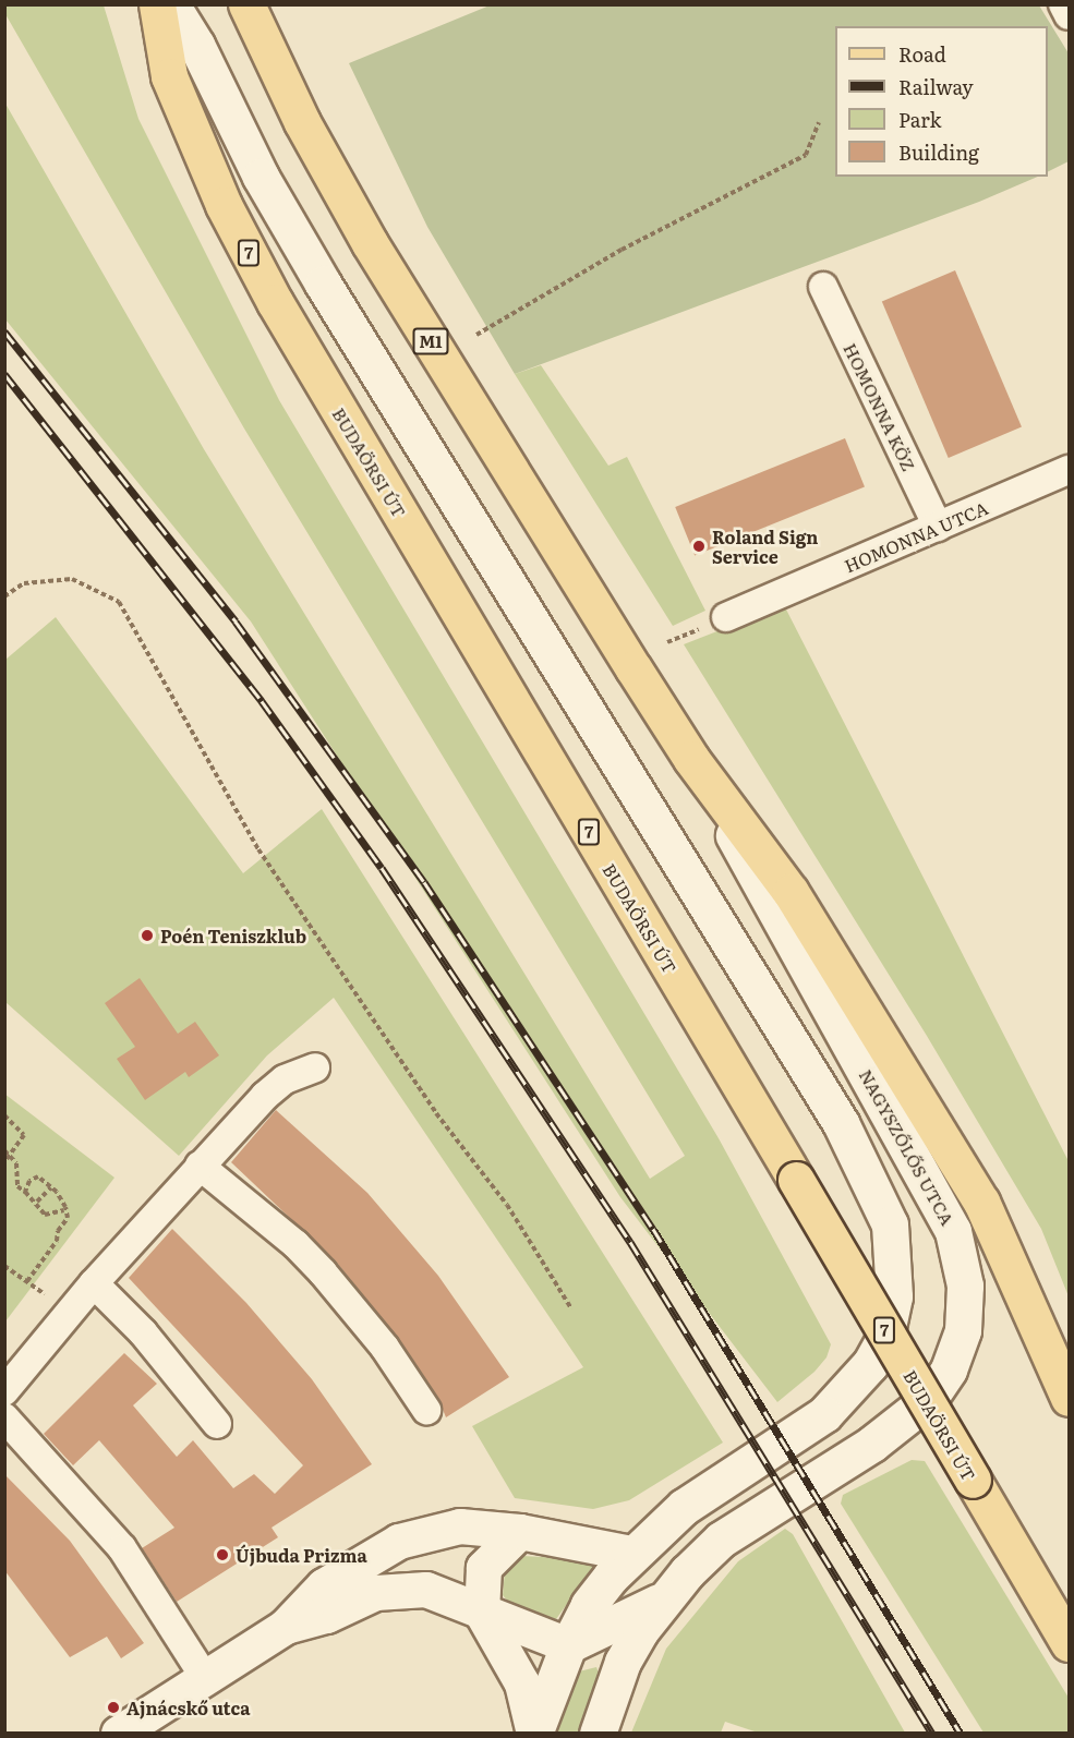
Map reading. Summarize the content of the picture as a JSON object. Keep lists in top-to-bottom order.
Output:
{
  "streets": {
    "main road": [
      "7",
      "M1",
      "BUDAÖRSI ÚT",
      "NAGYSZŐLŐS UTCA"
    ],
    "street": ["HOMONNA KÖZ", "HOMONNA UTCA"]
  },
  "crossings": [
    ["M1", "NAGYSZŐLŐS UTCA"],
    ["HOMONNA KÖZ", "HOMONNA UTCA"]
  ],
  "places": [
    "Roland Sign Service",
    "Poén Teniszklub",
    "Újbuda Prizma",
    "Ajnácskő utca"
  ],
  "legend": [
    "Road",
    "Railway",
    "Park",
    "Building"
  ]
}
